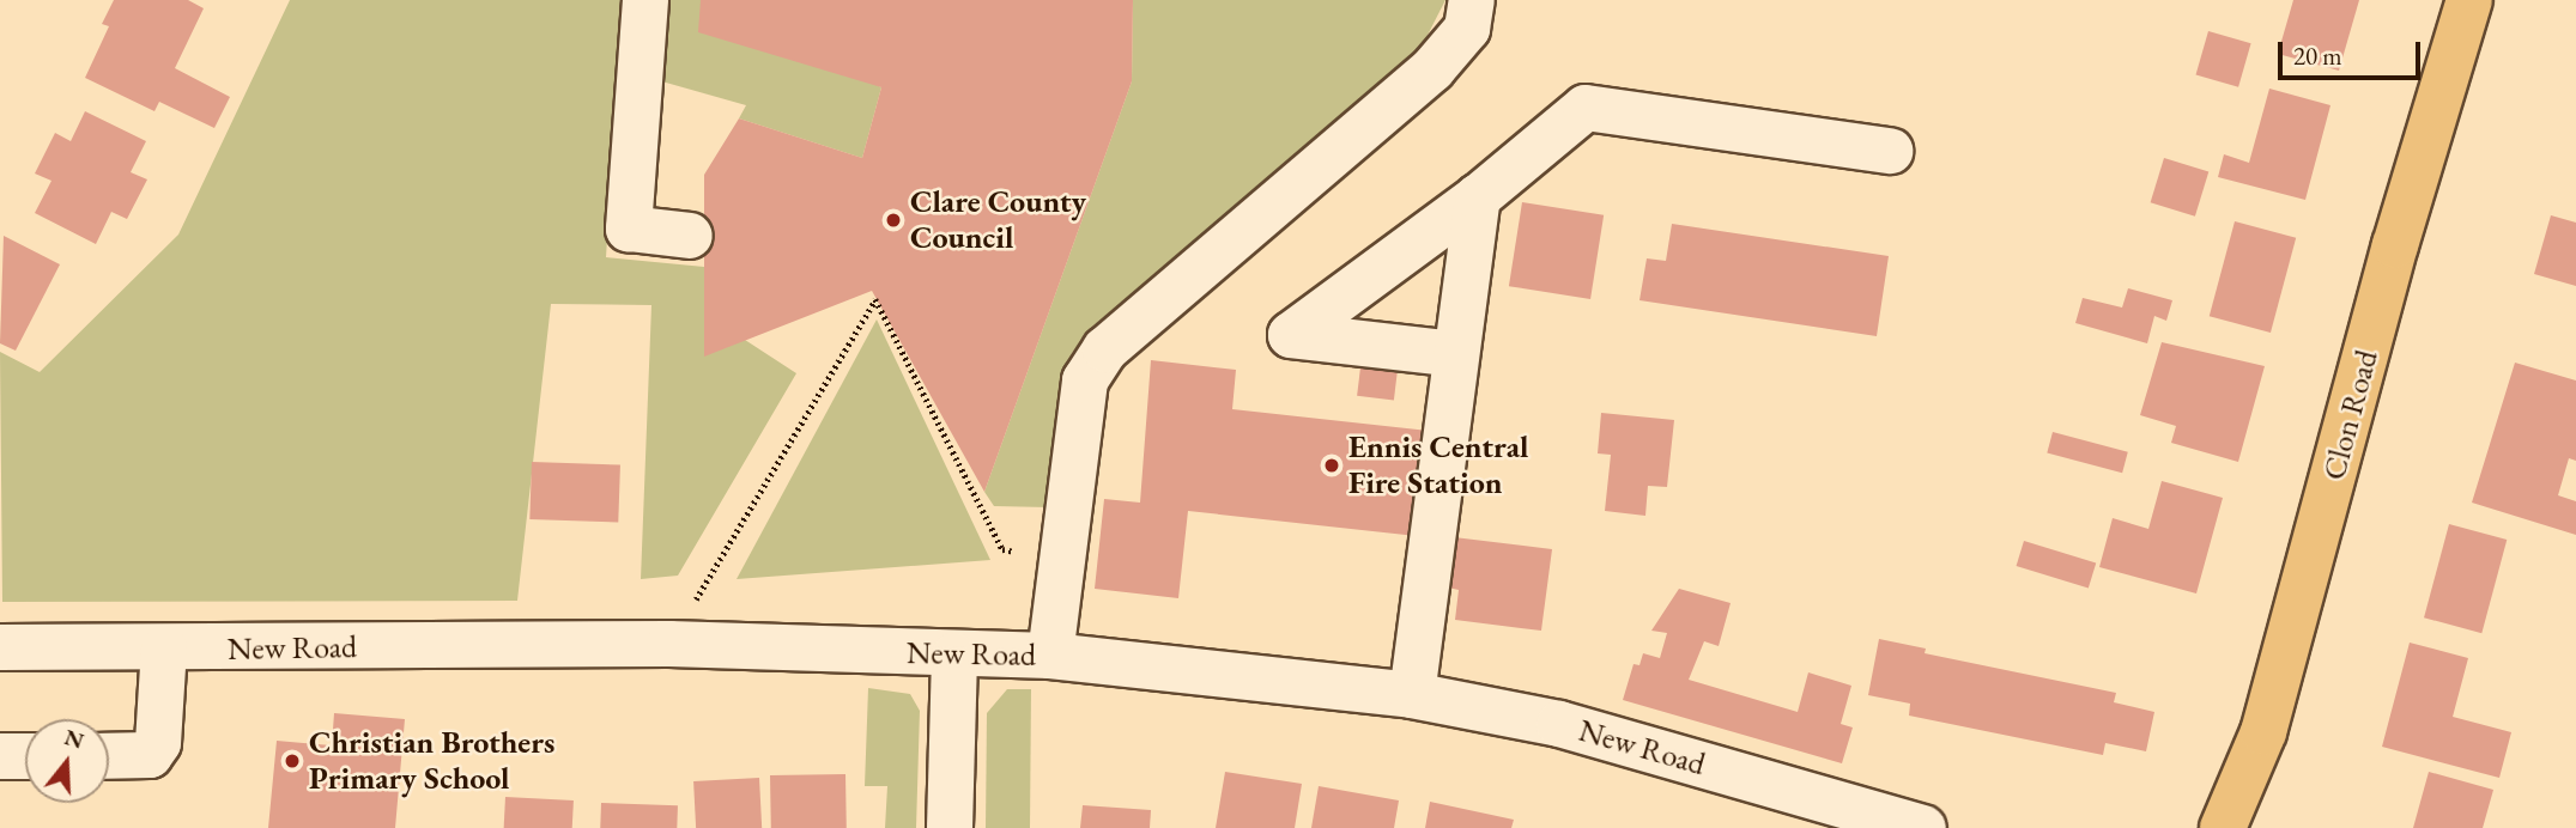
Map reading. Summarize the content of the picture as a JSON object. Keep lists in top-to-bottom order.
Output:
{
  "streets": {
    "main road": ["Clon Road"],
    "street": ["New Road"]
  },
  "places": ["Clare County Council", "Ennis Central Fire Station", "Christian Brothers Primary School"],
  "scale_bar": "20 m",
  "north": "top"
}
